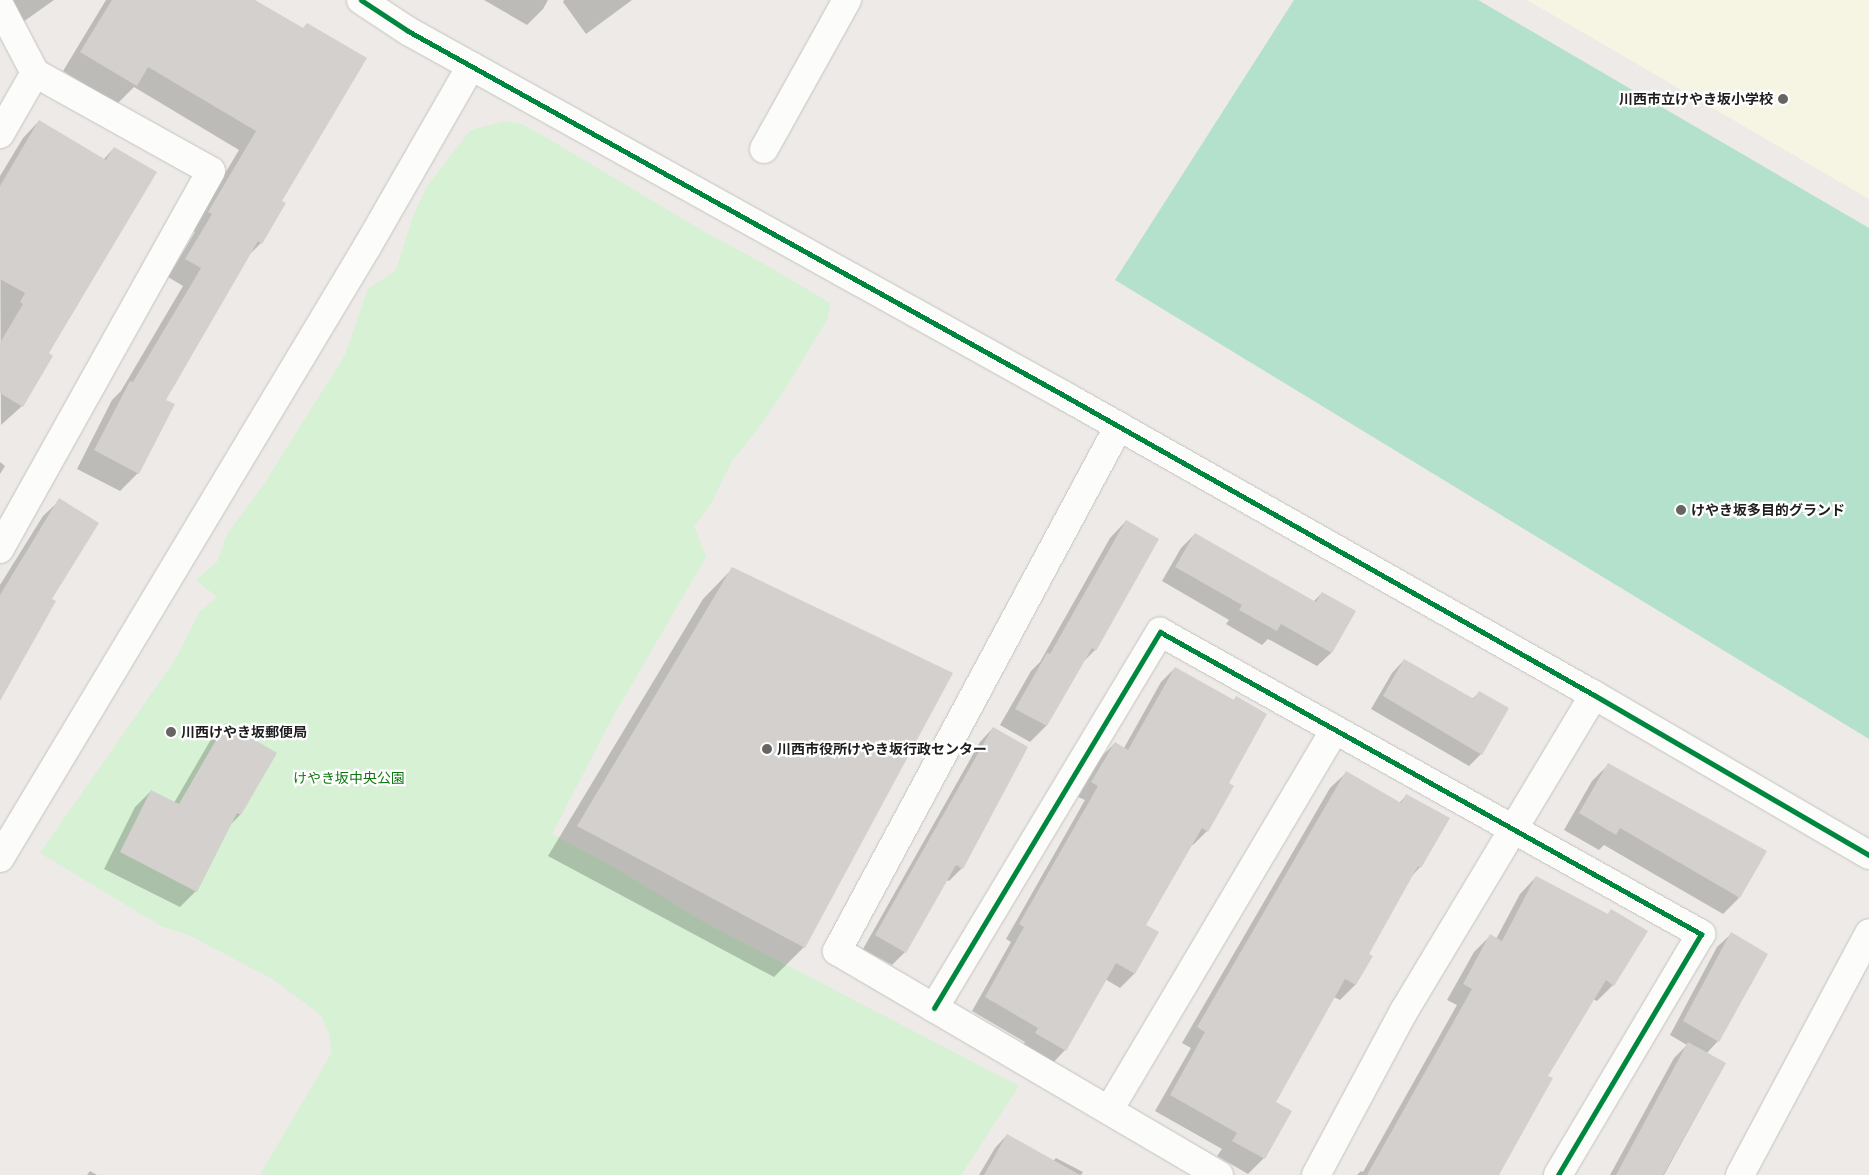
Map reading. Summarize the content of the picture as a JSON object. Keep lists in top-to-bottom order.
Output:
{
  "parks": ["けやき坂中央公園"],
  "places": [
    "川西市立けやき坂小学校",
    "けやき坂多目的グランド",
    "川西けやき坂郵便局",
    "川西市役所けやき坂行政センター"
  ]
}
